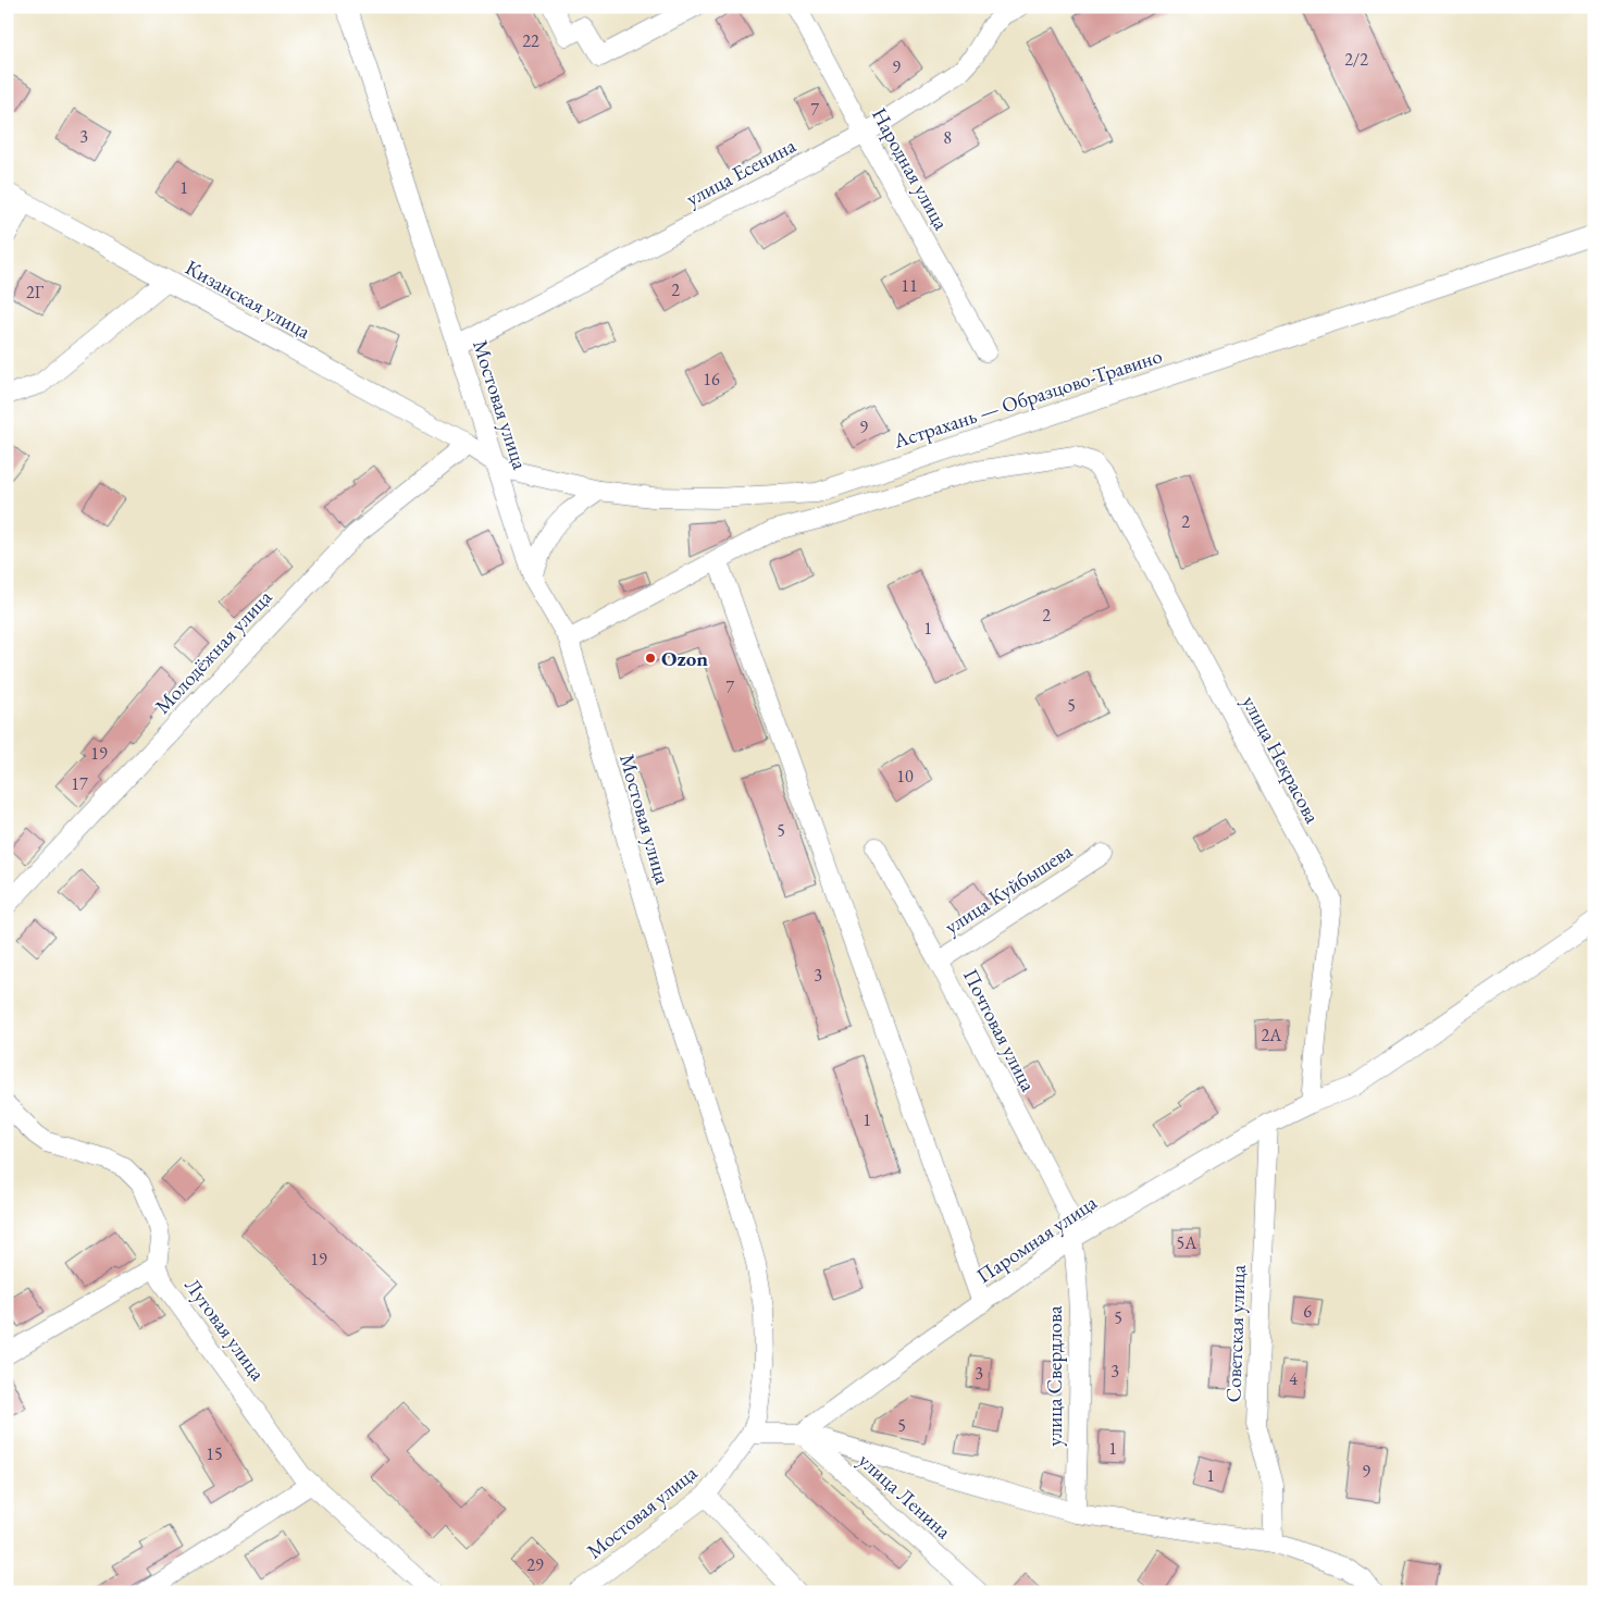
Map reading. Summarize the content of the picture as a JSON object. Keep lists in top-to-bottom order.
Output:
{
  "streets": {
    "street": [
      "Народная улица",
      "улица Есенина",
      "Кизанская улица",
      "Астрахань — Образцово-Травино",
      "Мостовая улица",
      "Молодёжная улица",
      "улица Некрасова",
      "улица Куйбышева",
      "Почтовая улица",
      "Паромная улица",
      "Луговая улица",
      "Советская улица",
      "улица Свердлова",
      "улица Ленина"
    ]
  },
  "crossings": [
    ["Народная улица", "улица Есенина"],
    ["улица Есенина", "Мостовая улица"],
    ["Кизанская улица", "Астрахань — Образцово-Травино"],
    ["Кизанская улица", "Молодёжная улица"],
    ["Астрахань — Образцово-Травино", "Мостовая улица"],
    ["Астрахань — Образцово-Травино", "Молодёжная улица"],
    ["улица Некрасова", "Паромная улица"],
    ["улица Куйбышева", "Почтовая улица"],
    ["Почтовая улица", "Паромная улица"],
    ["Почтовая улица", "улица Свердлова"],
    ["Паромная улица", "Советская улица"],
    ["Паромная улица", "улица Свердлова"],
    ["Паромная улица", "улица Ленина"]
  ],
  "places": ["Ozon"],
  "house_numbers": [
    "22",
    "2/2",
    "9",
    "7",
    "3",
    "8",
    "1",
    "11",
    "2",
    "2Г",
    "16",
    "9",
    "2",
    "2",
    "1",
    "7",
    "5",
    "19",
    "10",
    "17",
    "5",
    "3",
    "2А",
    "1",
    "5А",
    "19",
    "6",
    "5",
    "3",
    "3",
    "4",
    "5",
    "1",
    "15",
    "9",
    "1",
    "29"
  ]
}
